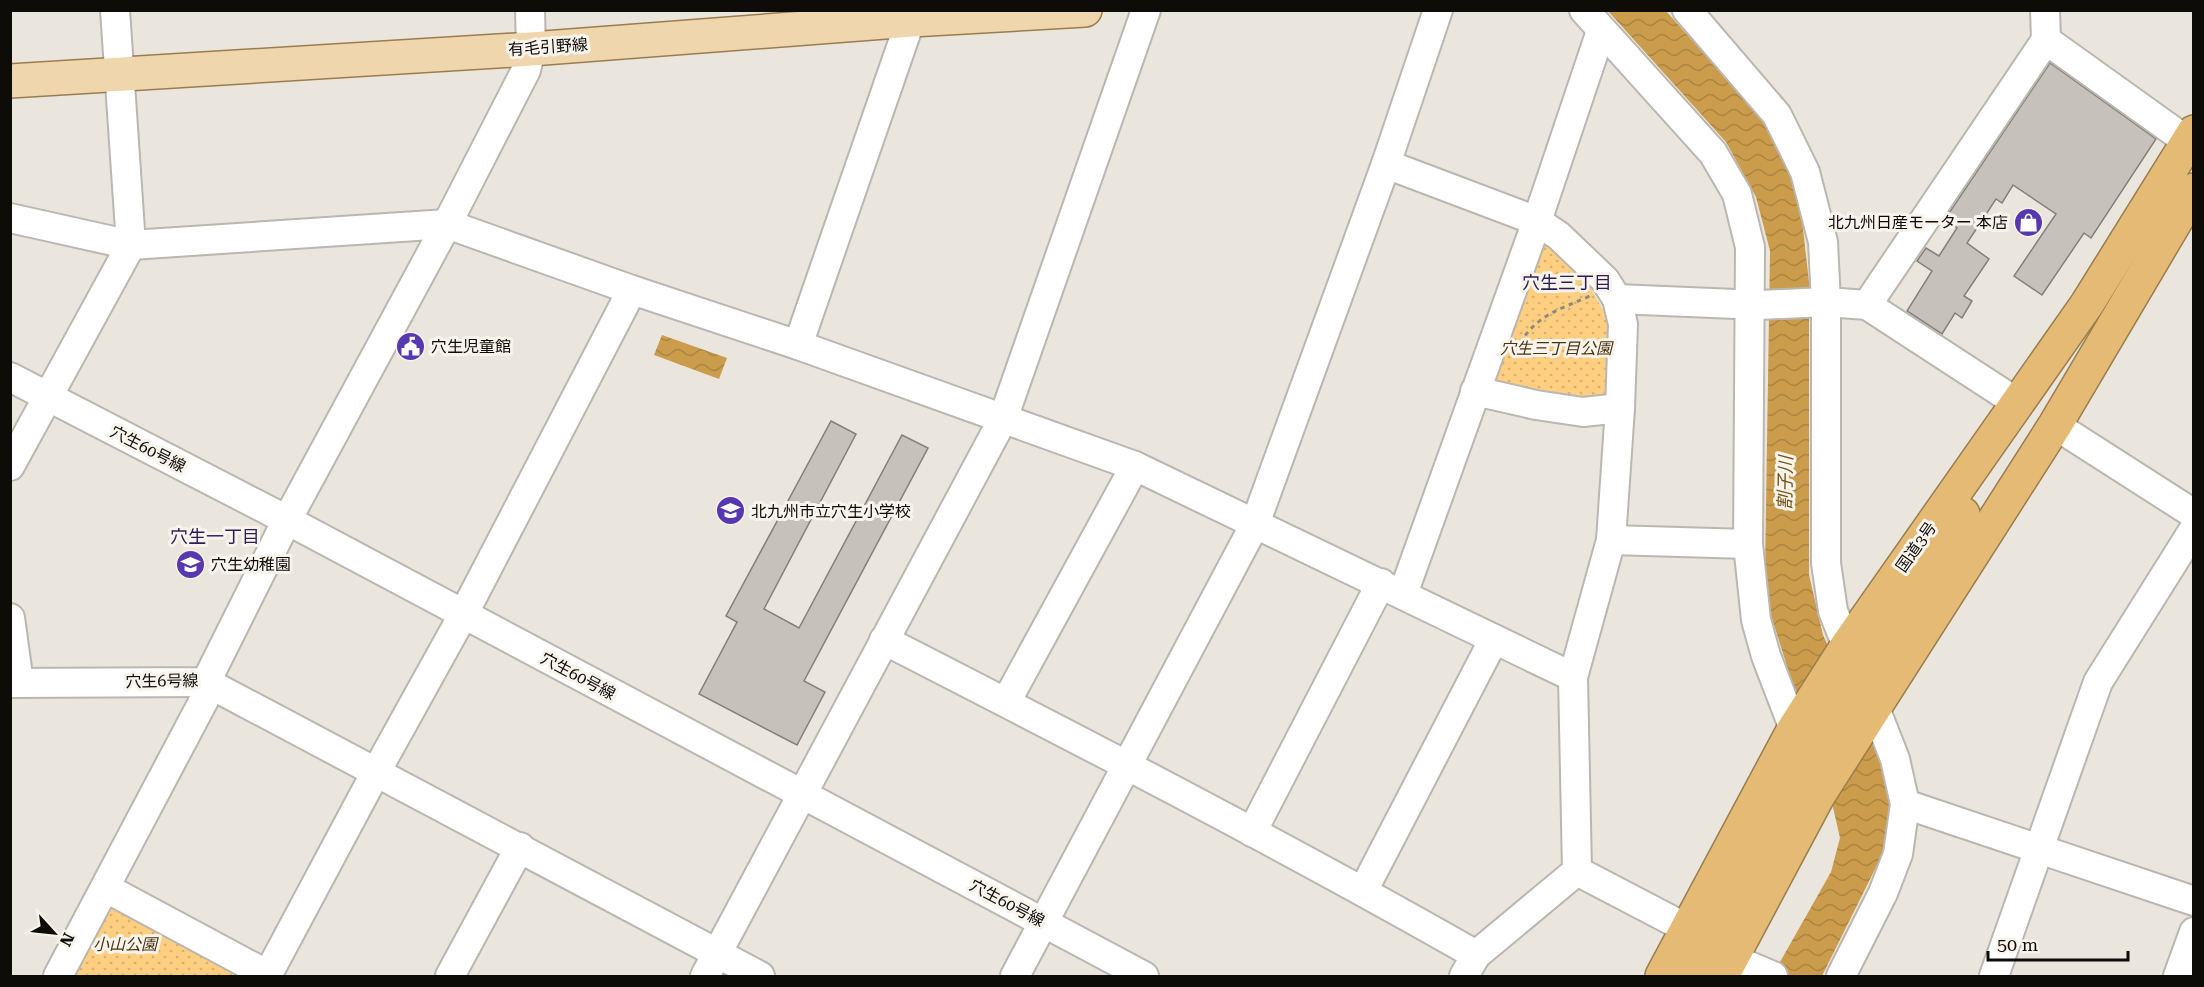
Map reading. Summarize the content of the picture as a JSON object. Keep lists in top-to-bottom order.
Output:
{
  "streets": {
    "highway": ["国道3号"],
    "main road": ["有毛引野線"],
    "street": ["穴生60号線", "穴生6号線"]
  },
  "crossings": [
    ["有毛引野線", "穴生6号線"],
    ["穴生60号線", "穴生6号線"]
  ],
  "districts": ["穴生三丁目", "穴生一丁目"],
  "water": ["割子川"],
  "parks": ["穴生三丁目公園", "小山公園"],
  "places": {
    "shop": ["北九州日産モーター 本店"],
    "public building": ["穴生児童館"],
    "school or university": ["北九州市立穴生小学校", "穴生幼稚園"]
  },
  "scale_bar": "50 m",
  "north": "bottom right"
}
